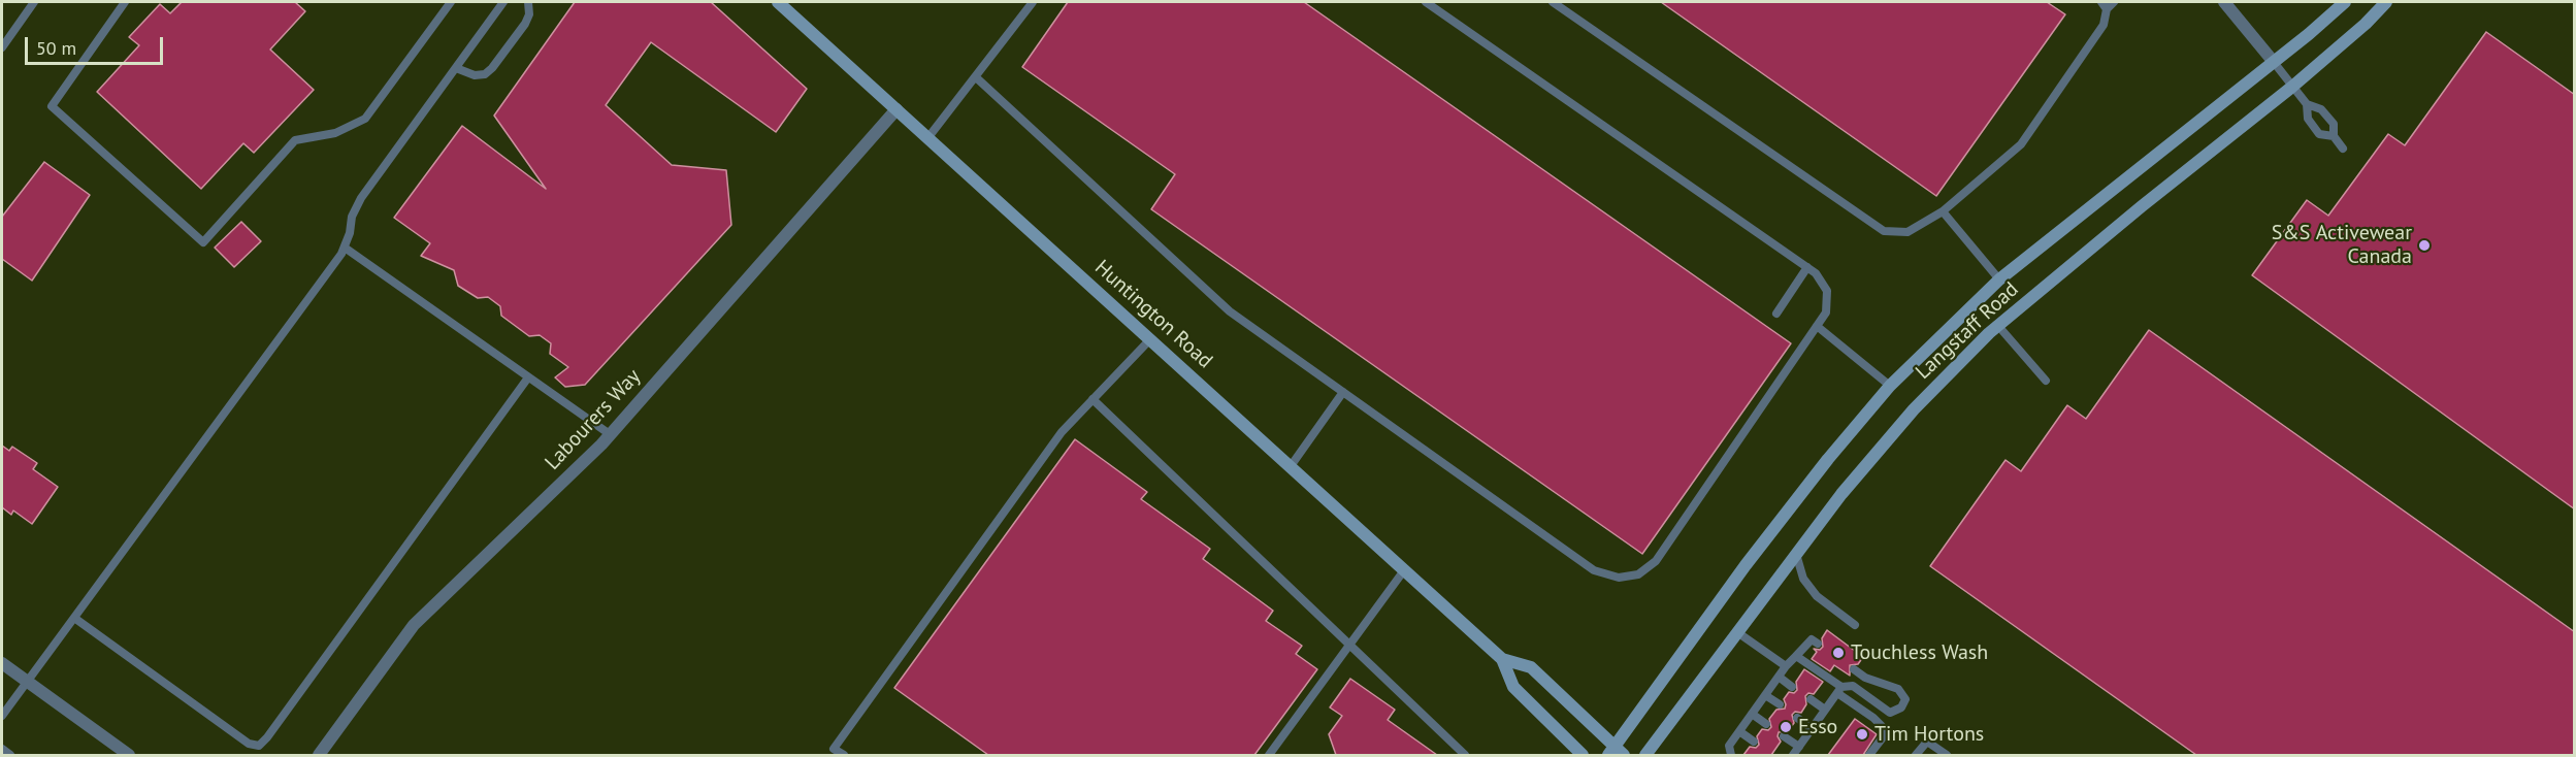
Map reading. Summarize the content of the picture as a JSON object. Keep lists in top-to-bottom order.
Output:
{
  "streets": {
    "main road": ["Huntington Road", "Langstaff Road"],
    "street": ["Labourers Way"]
  },
  "crossings": [
    ["Huntington Road", "Langstaff Road"],
    ["Huntington Road", "Labourers Way"]
  ],
  "places": [
    "S&S Activewear Canada",
    "Touchless Wash",
    "Esso",
    "Tim Hortons"
  ],
  "scale_bar": "50 m"
}
